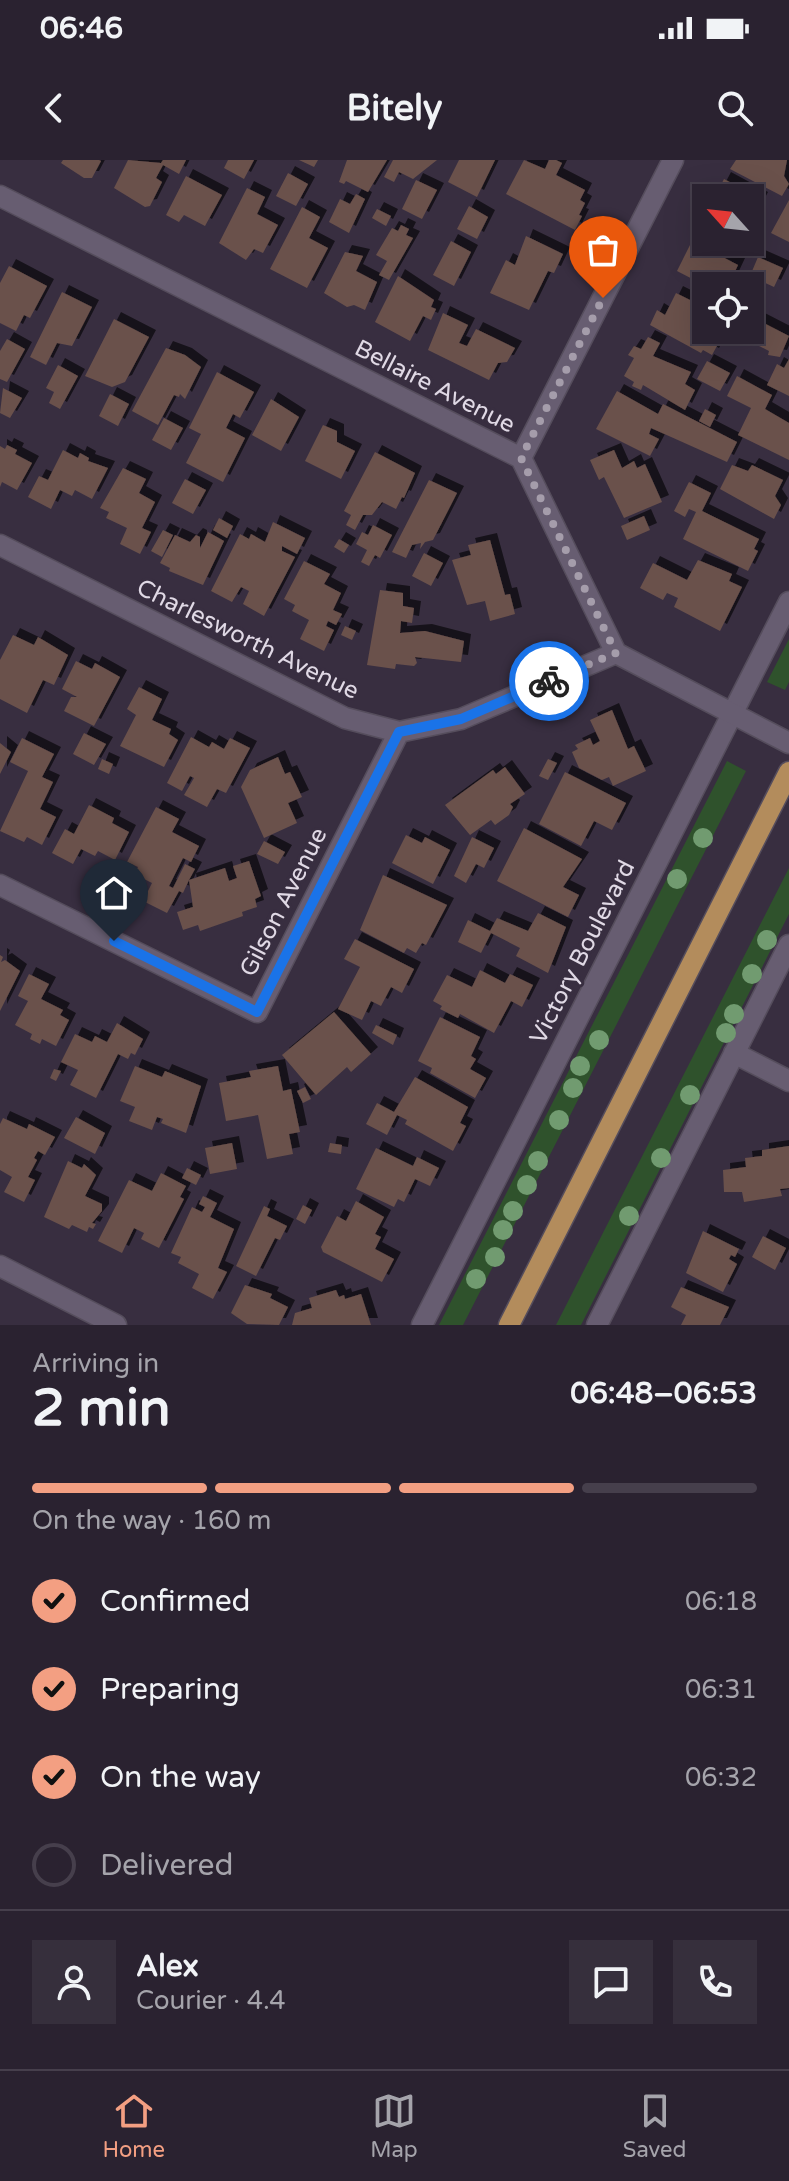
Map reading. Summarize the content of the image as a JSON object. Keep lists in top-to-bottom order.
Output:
{
  "streets": {
    "street": [
      "Bellaire Avenue",
      "Charlesworth Avenue",
      "Gilson Avenue",
      "Victory Boulevard"
    ]
  },
  "crossings": [
    ["Bellaire Avenue", "Charlesworth Avenue"],
    ["Charlesworth Avenue", "Gilson Avenue"]
  ],
  "north": "top left",
  "page": {
    "status": "06:46",
    "header": "Bitely",
    "heading": ["2 min", "Arriving in", "06:48–06:53"],
    "panel": ["Alex", "Courier · 4.4"],
    "bar": "On the way · 160 m",
    "list": [
      ["Confirmed", "06:18"],
      ["Preparing", "06:31"],
      ["On the way", "06:32"],
      "Delivered"
    ],
    "tabs": ["Home", "Map", "Saved"]
  }
}
